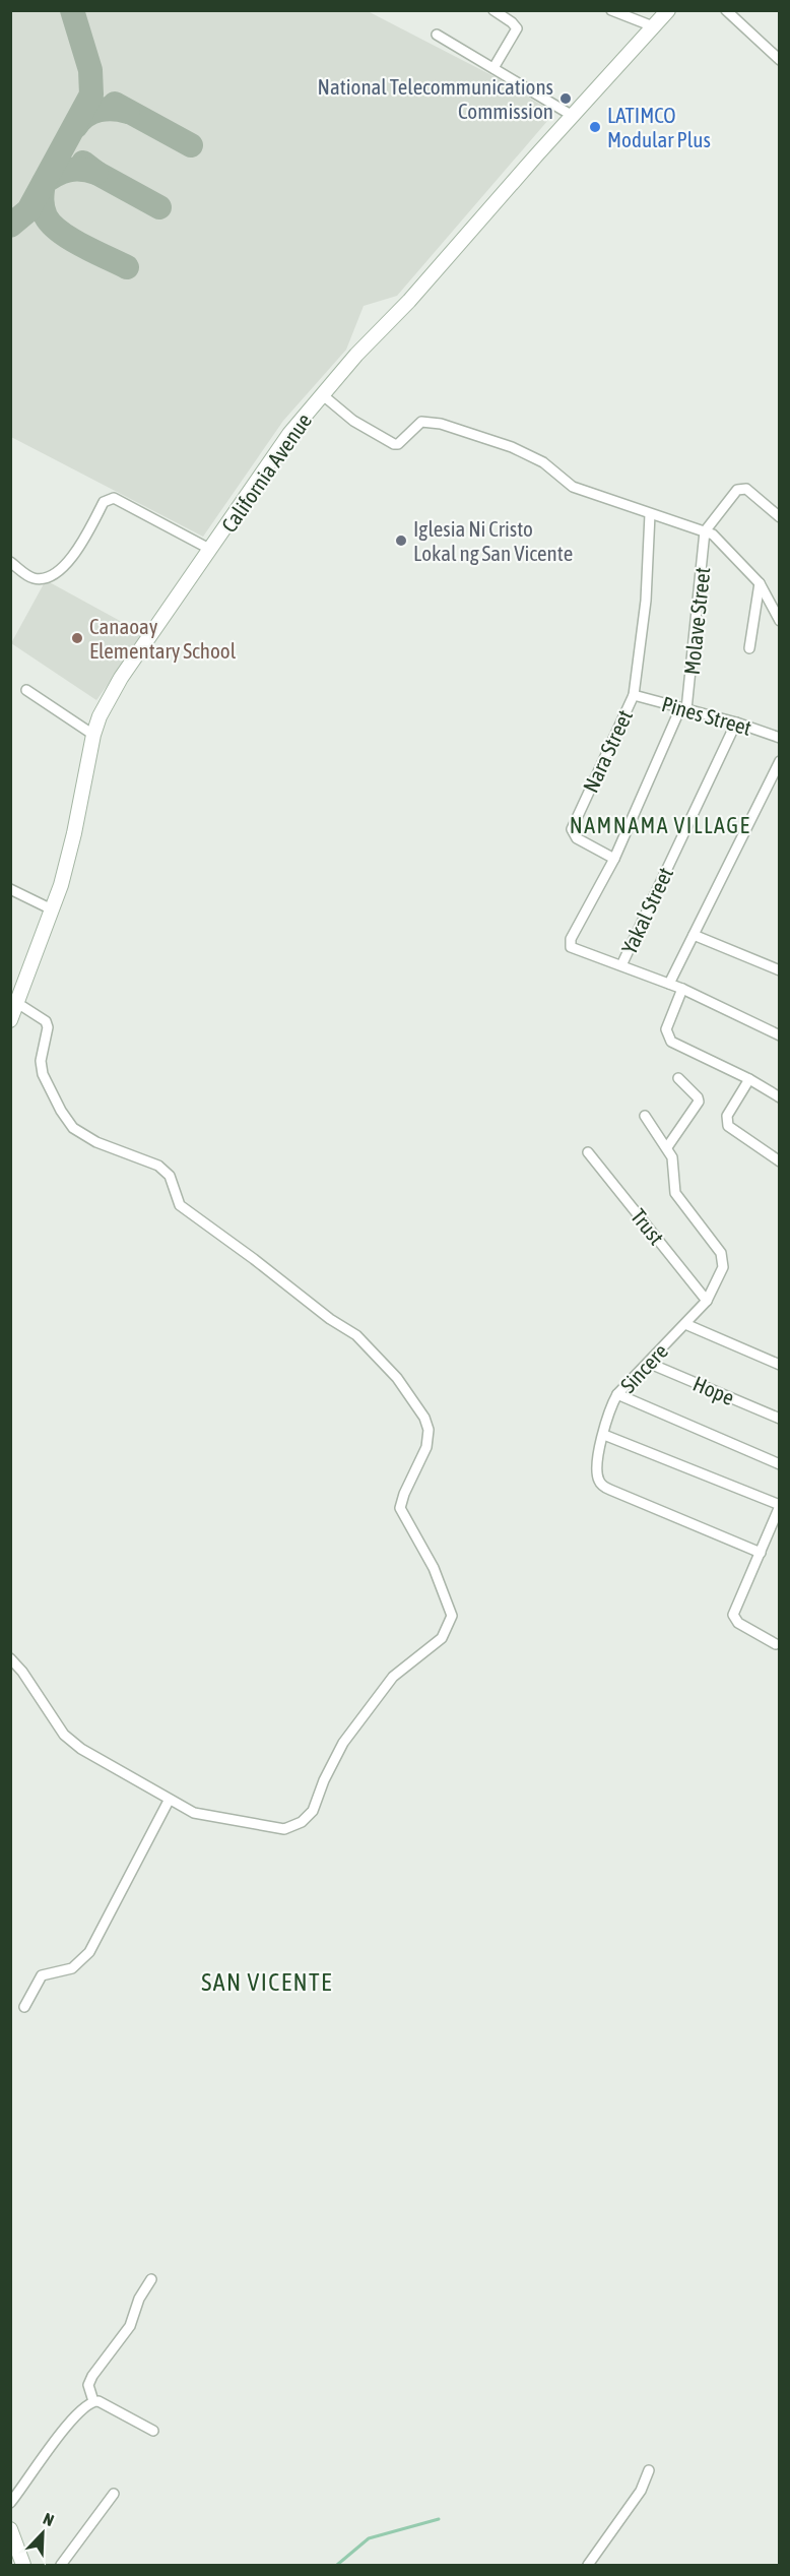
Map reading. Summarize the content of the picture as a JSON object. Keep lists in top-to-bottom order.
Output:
{
  "streets": {
    "street": [
      "California Avenue",
      "Molave Street",
      "Pines Street",
      "Nara Street",
      "Yakal Street",
      "Trust",
      "Sincere",
      "Hope"
    ]
  },
  "crossings": [
    ["Molave Street", "Pines Street"],
    ["Molave Street", "Nara Street"],
    ["Pines Street", "Nara Street"],
    ["Pines Street", "Yakal Street"],
    ["Trust", "Sincere"],
    ["Sincere", "Hope"]
  ],
  "districts": ["NAMNAMA VILLAGE", "SAN VICENTE"],
  "places": [
    "National Telecommunications Commission",
    "LATIMCO Modular Plus",
    "Iglesia Ni Cristo Lokal ng San Vicente",
    "Canaoay Elementary School"
  ],
  "north": "top right"
}
